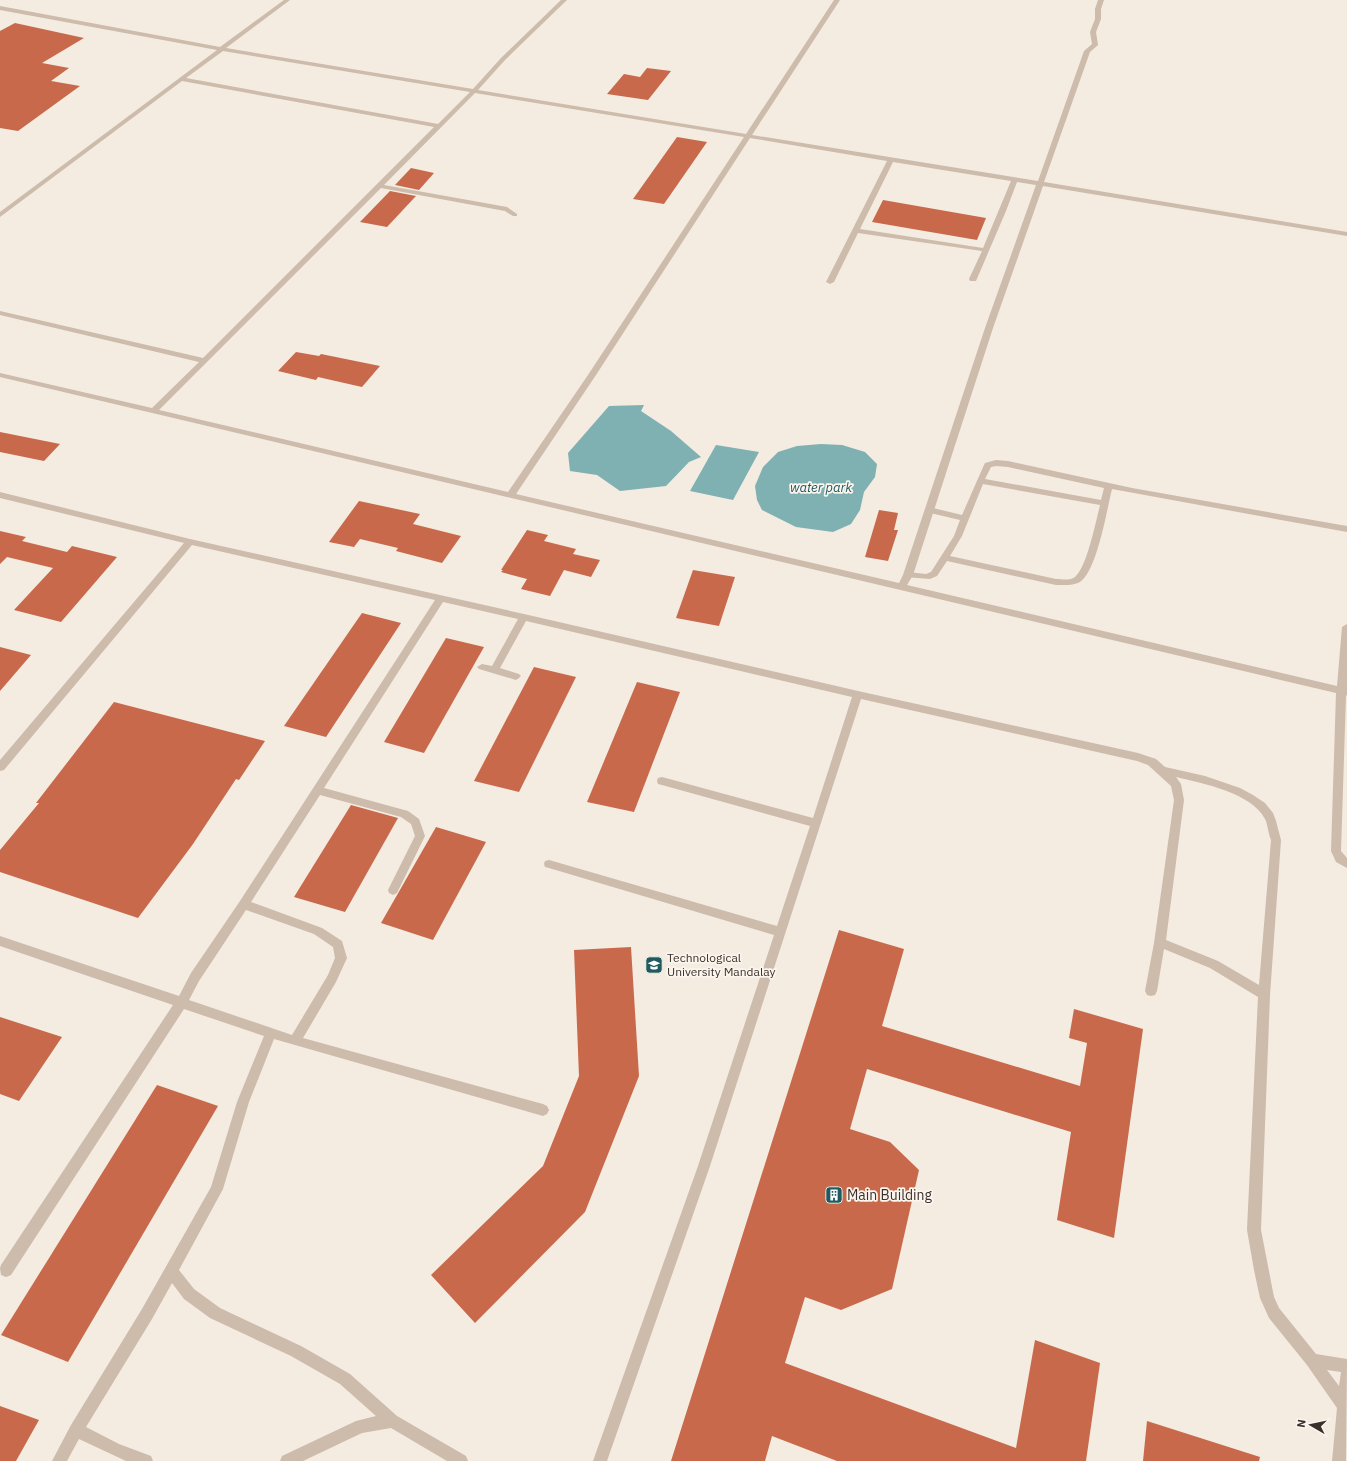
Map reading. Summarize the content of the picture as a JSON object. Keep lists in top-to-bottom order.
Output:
{
  "water": ["water park"],
  "places": {
    "school or university": ["Technological University Mandalay"],
    "building": ["Main Building"]
  },
  "north": "left"
}
